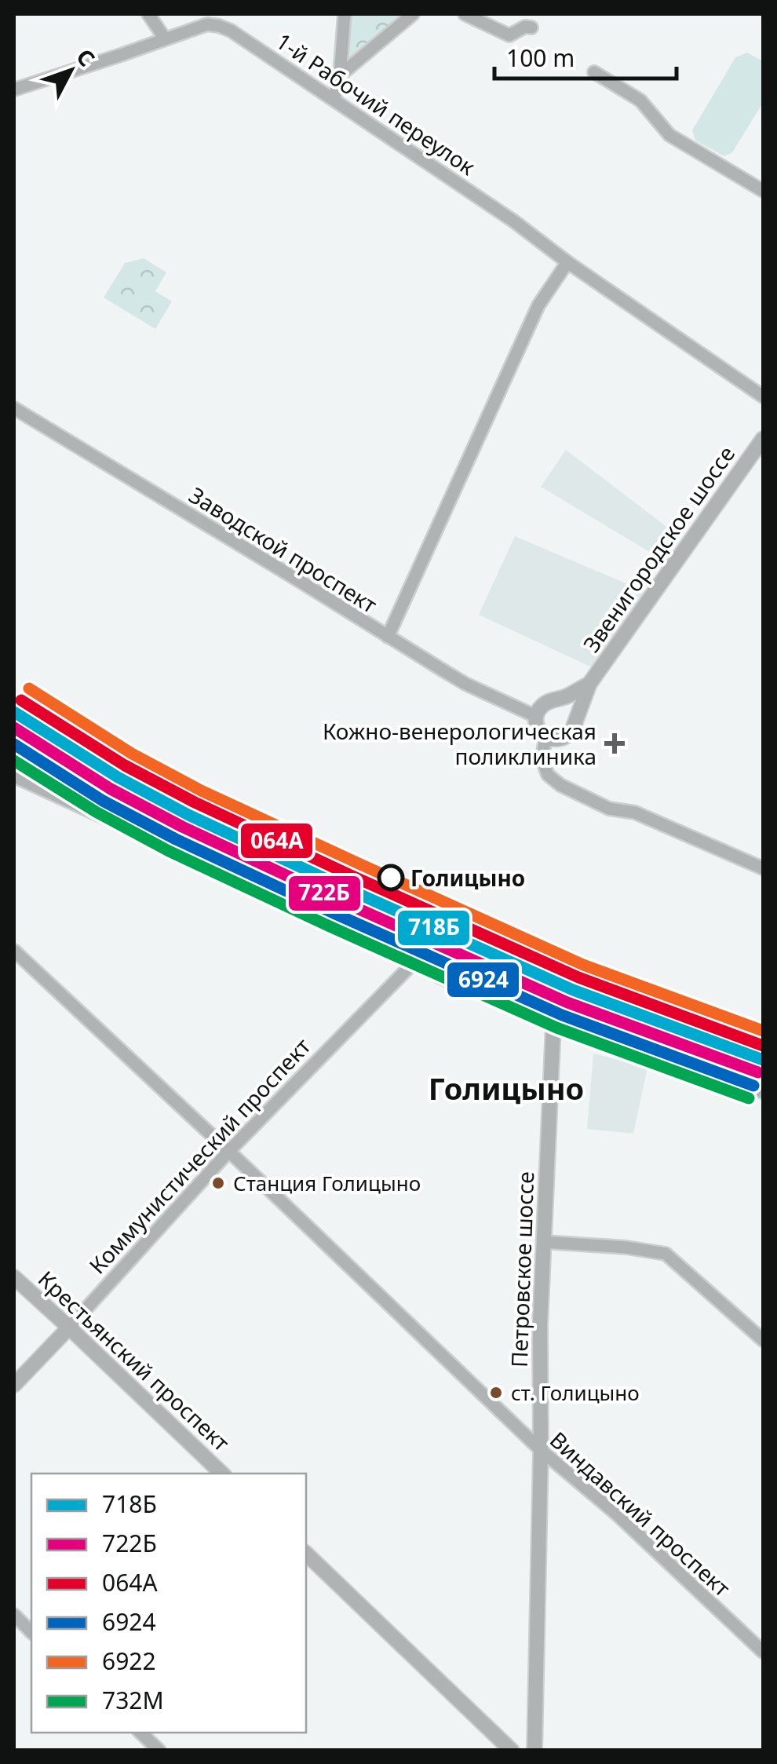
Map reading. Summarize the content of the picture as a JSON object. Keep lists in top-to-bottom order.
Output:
{
  "streets": {
    "street": [
      "1-й Рабочий переулок",
      "Звенигородское шоссе",
      "Заводской проспект",
      "Коммунистический проспект",
      "Петровское шоссе",
      "Крестьянский проспект",
      "Виндавский проспект"
    ]
  },
  "crossings": [
    ["Коммунистический проспект", "Крестьянский проспект"],
    ["Коммунистический проспект", "Виндавский проспект"],
    ["Петровское шоссе", "Виндавский проспект"]
  ],
  "districts": ["Голицыно"],
  "places": {
    "health": ["Кожно-венерологическая поликлиника"],
    "other": ["Голицыно", "Станция Голицыно", "ст. Голицыно"]
  },
  "lines": [
    "transit line 6922",
    "transit line 064А",
    "transit line 718Б",
    "transit line 722Б",
    "transit line 6924",
    "transit line 732М"
  ],
  "legend": [
    "718Б",
    "722Б",
    "064А",
    "6924",
    "6922",
    "732М"
  ],
  "scale_bar": "100 m",
  "north": "top right"
}
